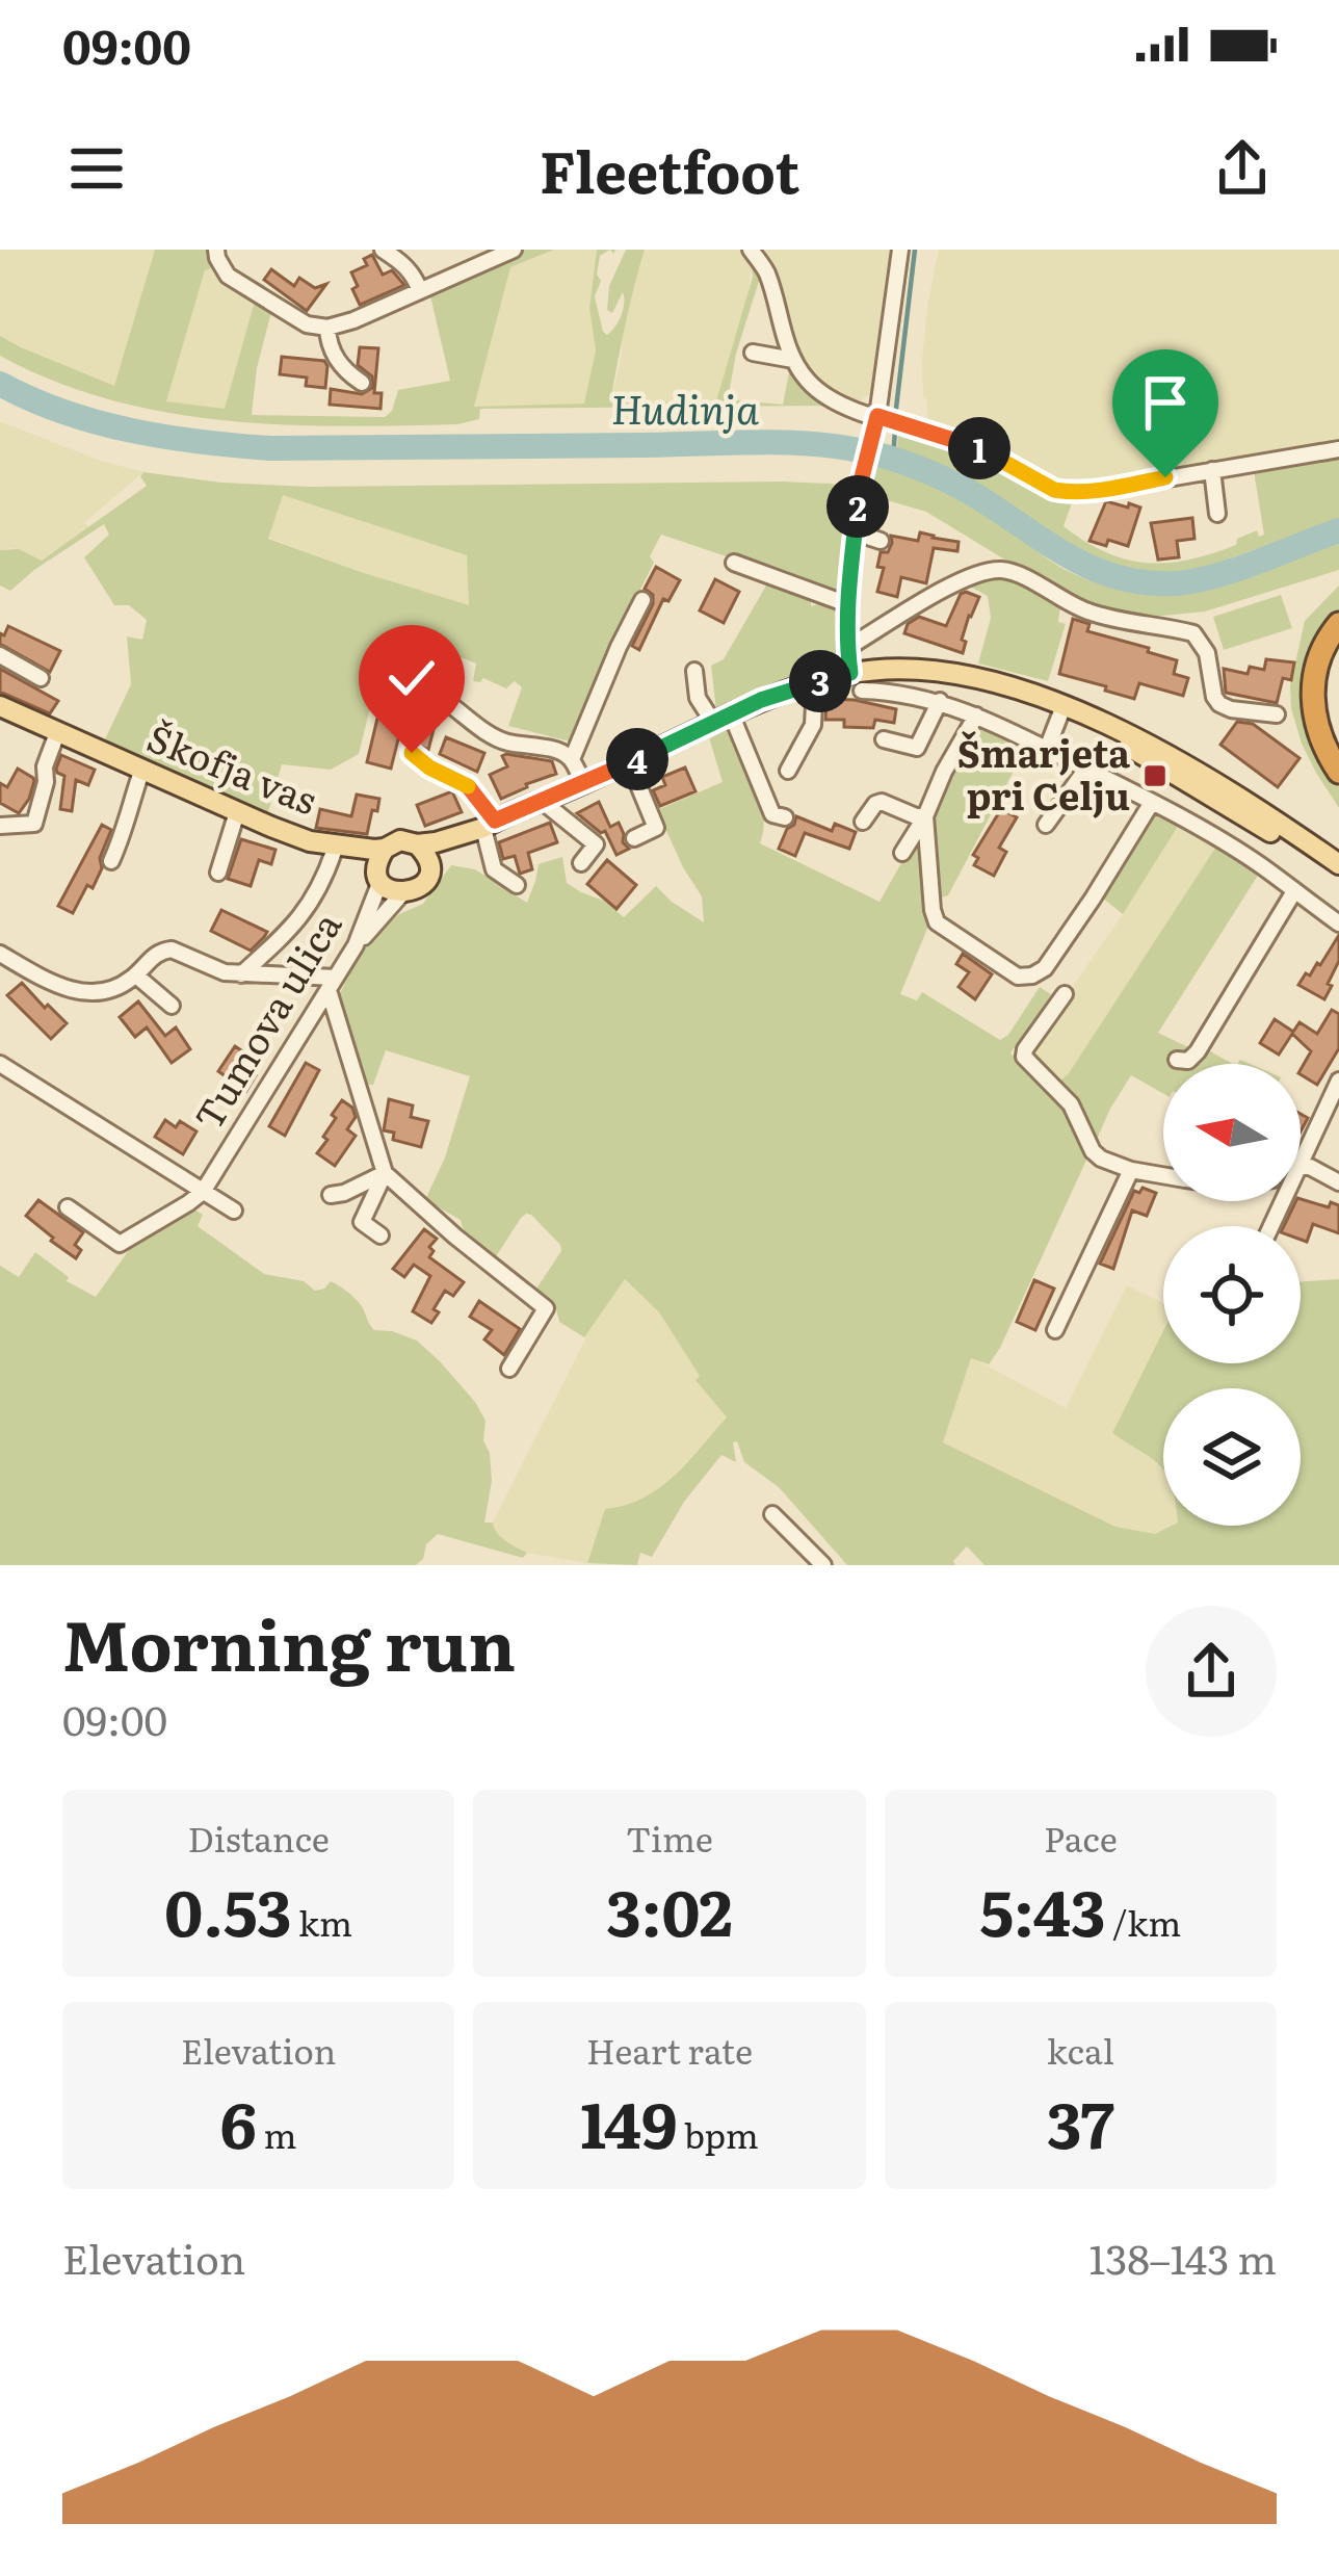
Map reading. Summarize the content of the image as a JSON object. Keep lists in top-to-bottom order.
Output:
{
  "streets": {
    "main road": ["Škofja vas"],
    "street": ["Tumova ulica"]
  },
  "crossings": [
    ["Škofja vas", "Tumova ulica"]
  ],
  "water": ["Hudinja"],
  "places": {
    "transit": ["Šmarjeta pri Celju"]
  },
  "north": "left",
  "page": {
    "status": "09:00",
    "header": "Fleetfoot",
    "pins": [
      "1",
      "2",
      "3",
      "4"
    ],
    "heading": ["Morning run", "09:00"],
    "stats": [
      ["Distance", "0.53 km"],
      ["Time", "3:02"],
      ["Pace", "5:43 /km"],
      ["Elevation", "6 m"],
      ["Heart rate", "149 bpm"],
      ["kcal", "37"]
    ],
    "chart": ["Elevation", "138–143 m"]
  }
}
